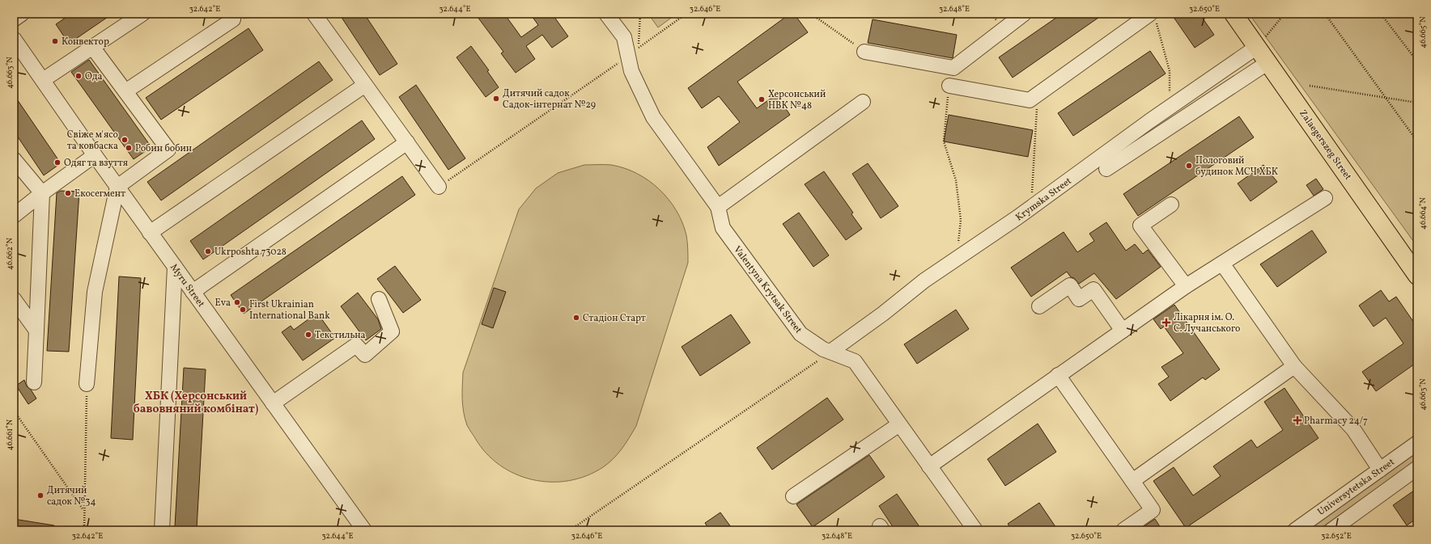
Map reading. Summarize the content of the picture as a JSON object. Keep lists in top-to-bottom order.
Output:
{
  "streets": {
    "main road": ["Zalaegerszeg Street"],
    "street": [
      "Krymska Street",
      "Myru Street",
      "Valentyna Krytsak Street",
      "Universytetska Street"
    ]
  },
  "crossings": [
    ["Zalaegerszeg Street", "Krymska Street"],
    ["Krymska Street", "Valentyna Krytsak Street"]
  ],
  "districts": ["ХБК (Херсонський бавовняний комбінат)"],
  "places": {
    "other": [
      "Конвектор",
      "Ода",
      "Дитячий садок Садок-інтернат №29",
      "Херсонський НВК №48",
      "Свіже м'ясо та ковбаска",
      "Робин бобин",
      "Одяг та взуття",
      "Пологовий будинок МСЧ ХБК",
      "Екосегмент",
      "Ukrposhta 73028",
      "Eva",
      "First Ukrainian International Bank",
      "Стадіон Старт",
      "Текстильна",
      "Дитячий садок №34"
    ],
    "health": ["Лікарня ім. О. С. Лучанського", "Pharmacy 24/7"]
  },
  "coordinates": [
    "32.642°E",
    "32.644°E",
    "32.646°E",
    "32.648°E",
    "32.650°E",
    "46.665°N",
    "46.663°N",
    "46.664°N",
    "46.662°N",
    "46.661°N",
    "32.652°E"
  ]
}
